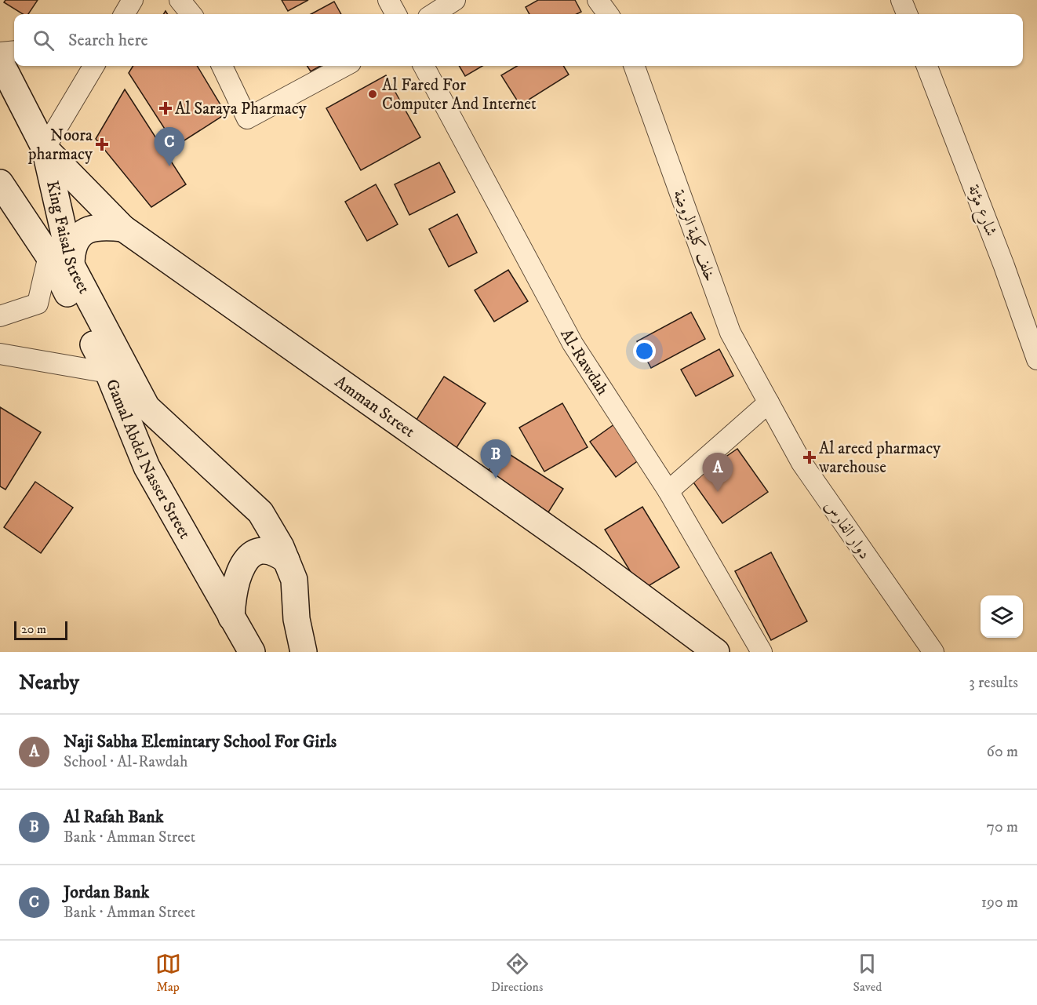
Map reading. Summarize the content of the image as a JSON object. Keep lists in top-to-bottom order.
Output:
{
  "streets": {
    "main road": ["King Faisal Street", "Amman Street", "Gamal Abdel Nasser Street"],
    "street": [
      "شارع مؤتة",
      "خلف كلية الروضة",
      "Al-Rawdah",
      "دوار الفارس"
    ]
  },
  "crossings": [
    ["King Faisal Street", "Amman Street"],
    ["King Faisal Street", "Gamal Abdel Nasser Street"],
    ["خلف كلية الروضة", "دوار الفارس"]
  ],
  "places": {
    "other": ["Al Fared For Computer And Internet"],
    "health": ["Al Saraya Pharmacy", "Noora pharmacy", "Al areed pharmacy warehouse"]
  },
  "scale_bar": "20 m",
  "page": {
    "search": "Search here",
    "pins": ["C", "B", "A"],
    "scale": "20 m",
    "heading": ["Nearby", "3 results"],
    "list": [
      {
        "mark": "A",
        "name": "Naji Sabha Elemintary School For Girls",
        "note": "School · Al-Rawdah",
        "value": "60 m"
      },
      {
        "mark": "B",
        "name": "Al Rafah Bank",
        "note": "Bank · Amman Street",
        "value": "70 m"
      },
      {
        "mark": "C",
        "name": "Jordan Bank",
        "note": "Bank · Amman Street",
        "value": "190 m"
      }
    ],
    "nav": ["Map", "Directions", "Saved"]
  }
}
